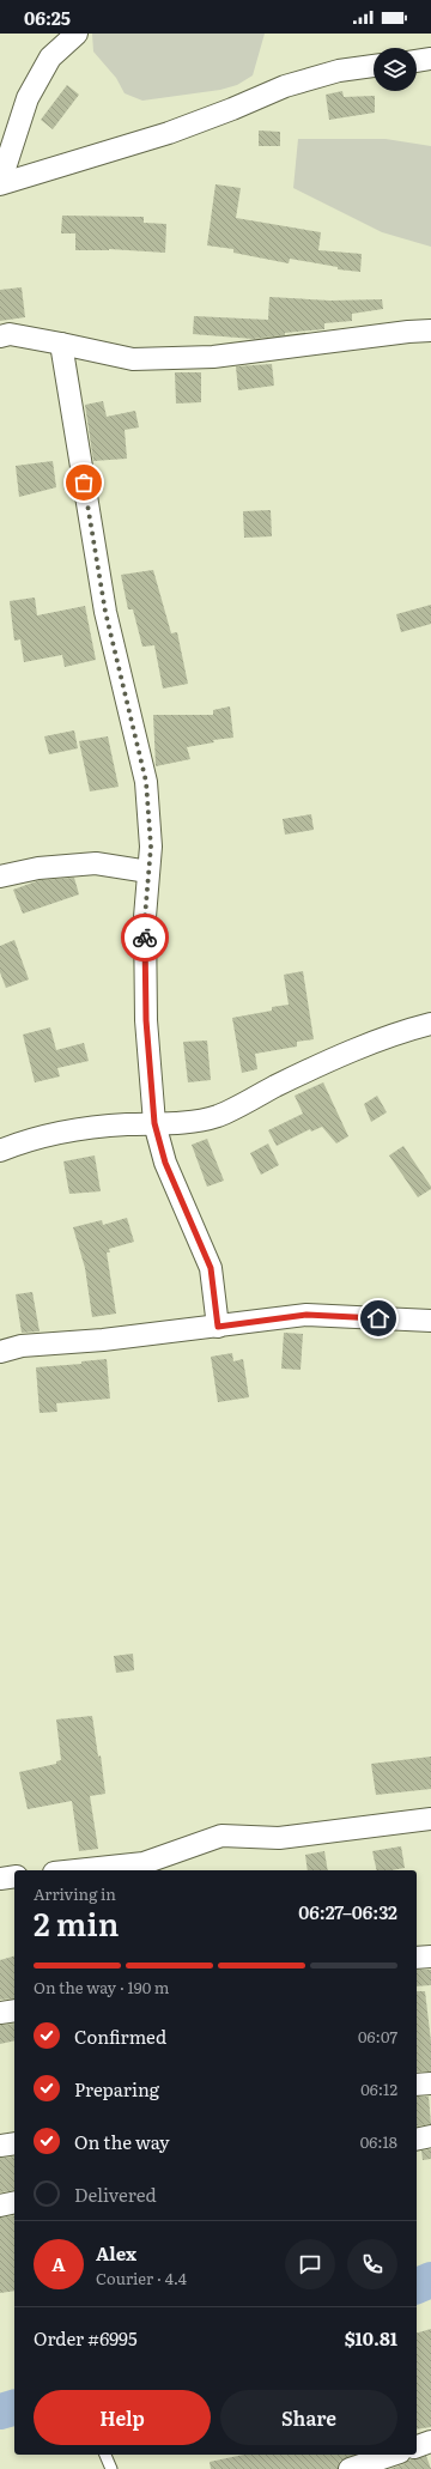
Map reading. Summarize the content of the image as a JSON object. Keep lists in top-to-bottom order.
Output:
{
  "page": {
    "status": "06:25",
    "heading": ["2 min", "Arriving in", "06:27–06:32"],
    "panel": [
      "Alex",
      "Courier · 4.4",
      "Order #6995",
      "$10.81"
    ],
    "bar": "On the way · 190 m",
    "list": [
      ["Confirmed", "06:07"],
      ["Preparing", "06:12"],
      ["On the way", "06:18"],
      "Delivered"
    ],
    "round": "A",
    "buttons": ["Help", "Share"]
  }
}
